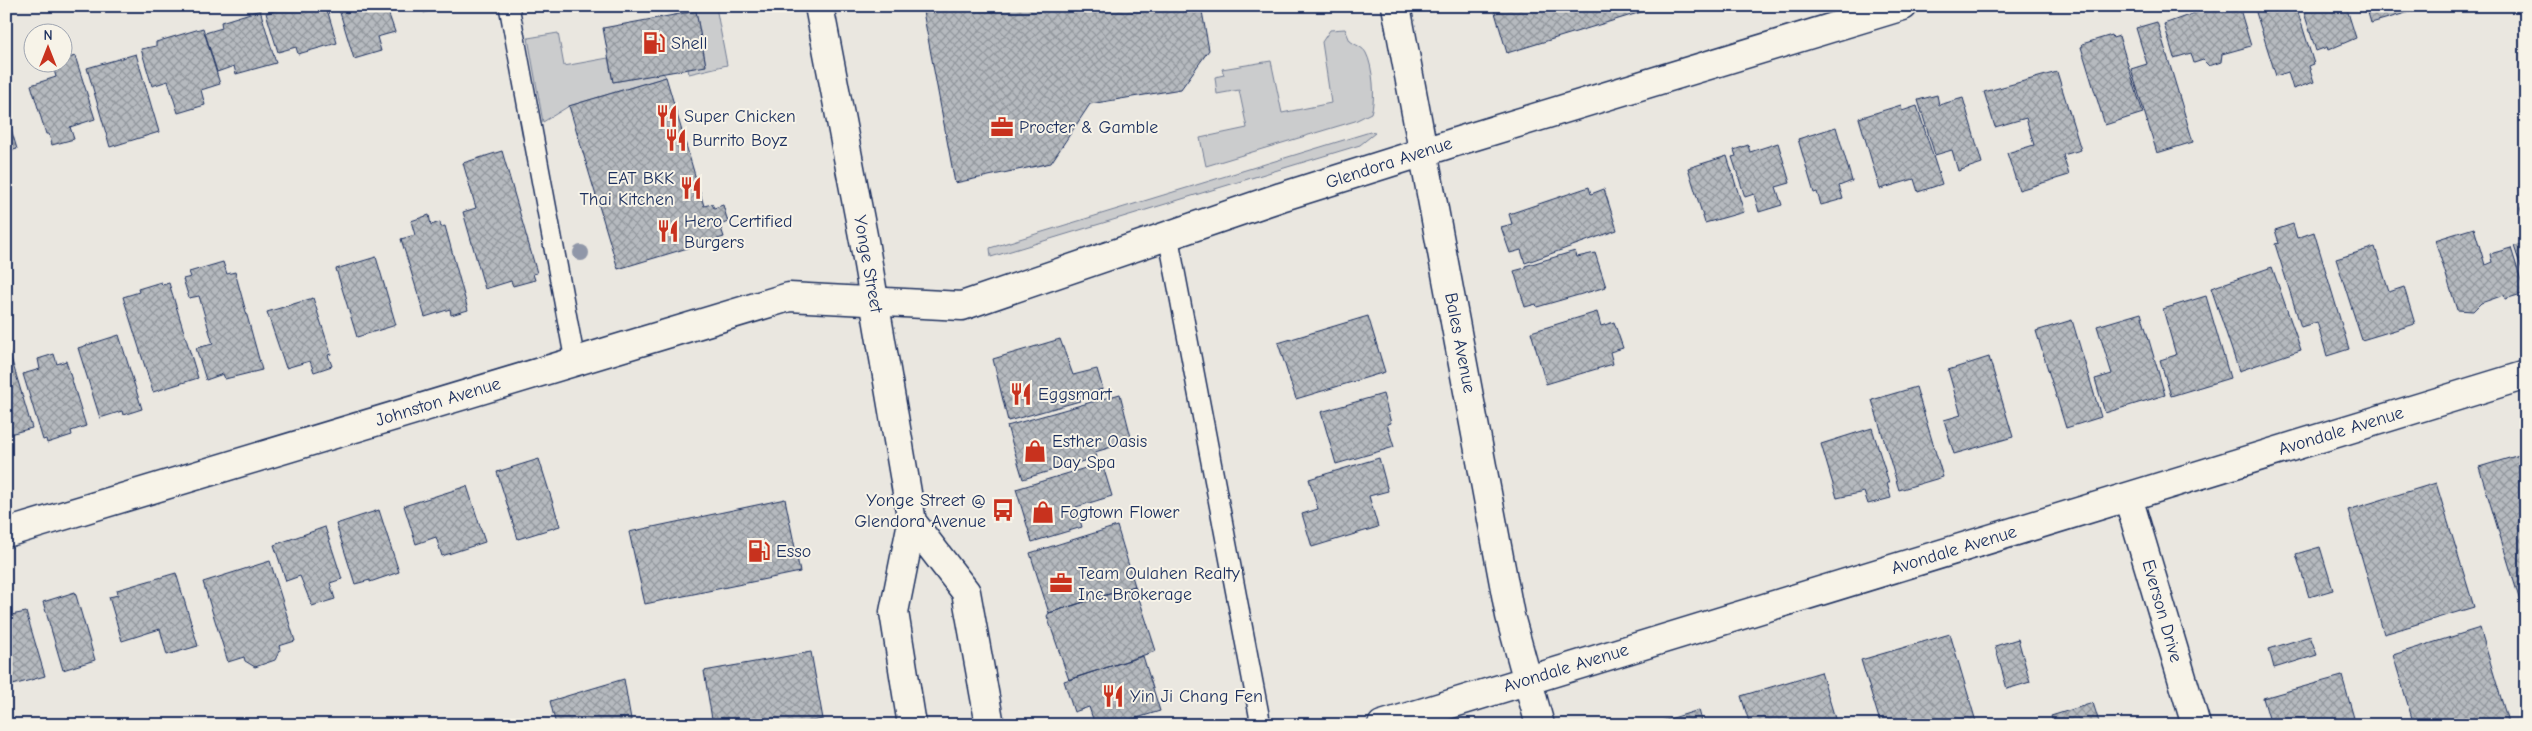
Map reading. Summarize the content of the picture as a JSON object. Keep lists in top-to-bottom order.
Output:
{
  "streets": {
    "street": [
      "Glendora Avenue",
      "Yonge Street",
      "Bales Avenue",
      "Johnston Avenue",
      "Avondale Avenue",
      "Everson Drive"
    ]
  },
  "crossings": [
    ["Glendora Avenue", "Yonge Street"],
    ["Glendora Avenue", "Bales Avenue"],
    ["Glendora Avenue", "Johnston Avenue"],
    ["Yonge Street", "Johnston Avenue"],
    ["Bales Avenue", "Avondale Avenue"],
    ["Avondale Avenue", "Everson Drive"]
  ],
  "places": {
    "fuel station": ["Shell", "Esso"],
    "restaurant": [
      "Super Chicken",
      "Burrito Boyz",
      "EAT BKK Thai Kitchen",
      "Hero Certified Burgers",
      "Eggsmart",
      "Yin Ji Chang Fen"
    ],
    "office": ["Procter & Gamble", "Team Oulahen Realty Inc. Brokerage"],
    "shop": ["Esther Oasis Day Spa", "Fogtown Flower"],
    "bus stop": ["Yonge Street @ Glendora Avenue"]
  },
  "north": "top"
}
